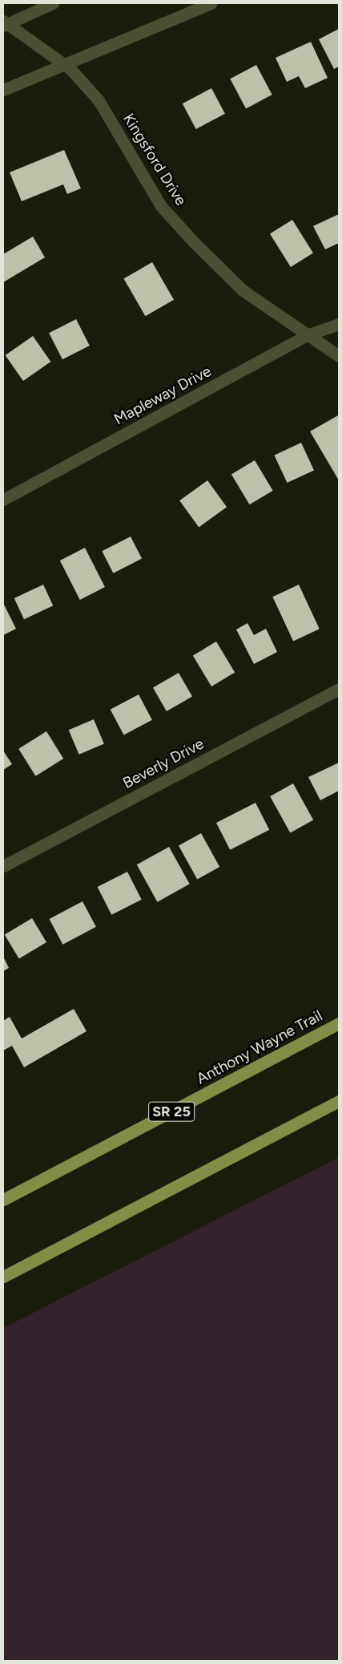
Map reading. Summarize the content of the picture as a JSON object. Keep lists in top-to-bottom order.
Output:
{
  "streets": {
    "highway": ["Anthony Wayne Trail", "SR 25"],
    "street": ["Kingsford Drive", "Mapleway Drive", "Beverly Drive"]
  },
  "crossings": [
    ["Kingsford Drive", "Mapleway Drive"]
  ]
}
